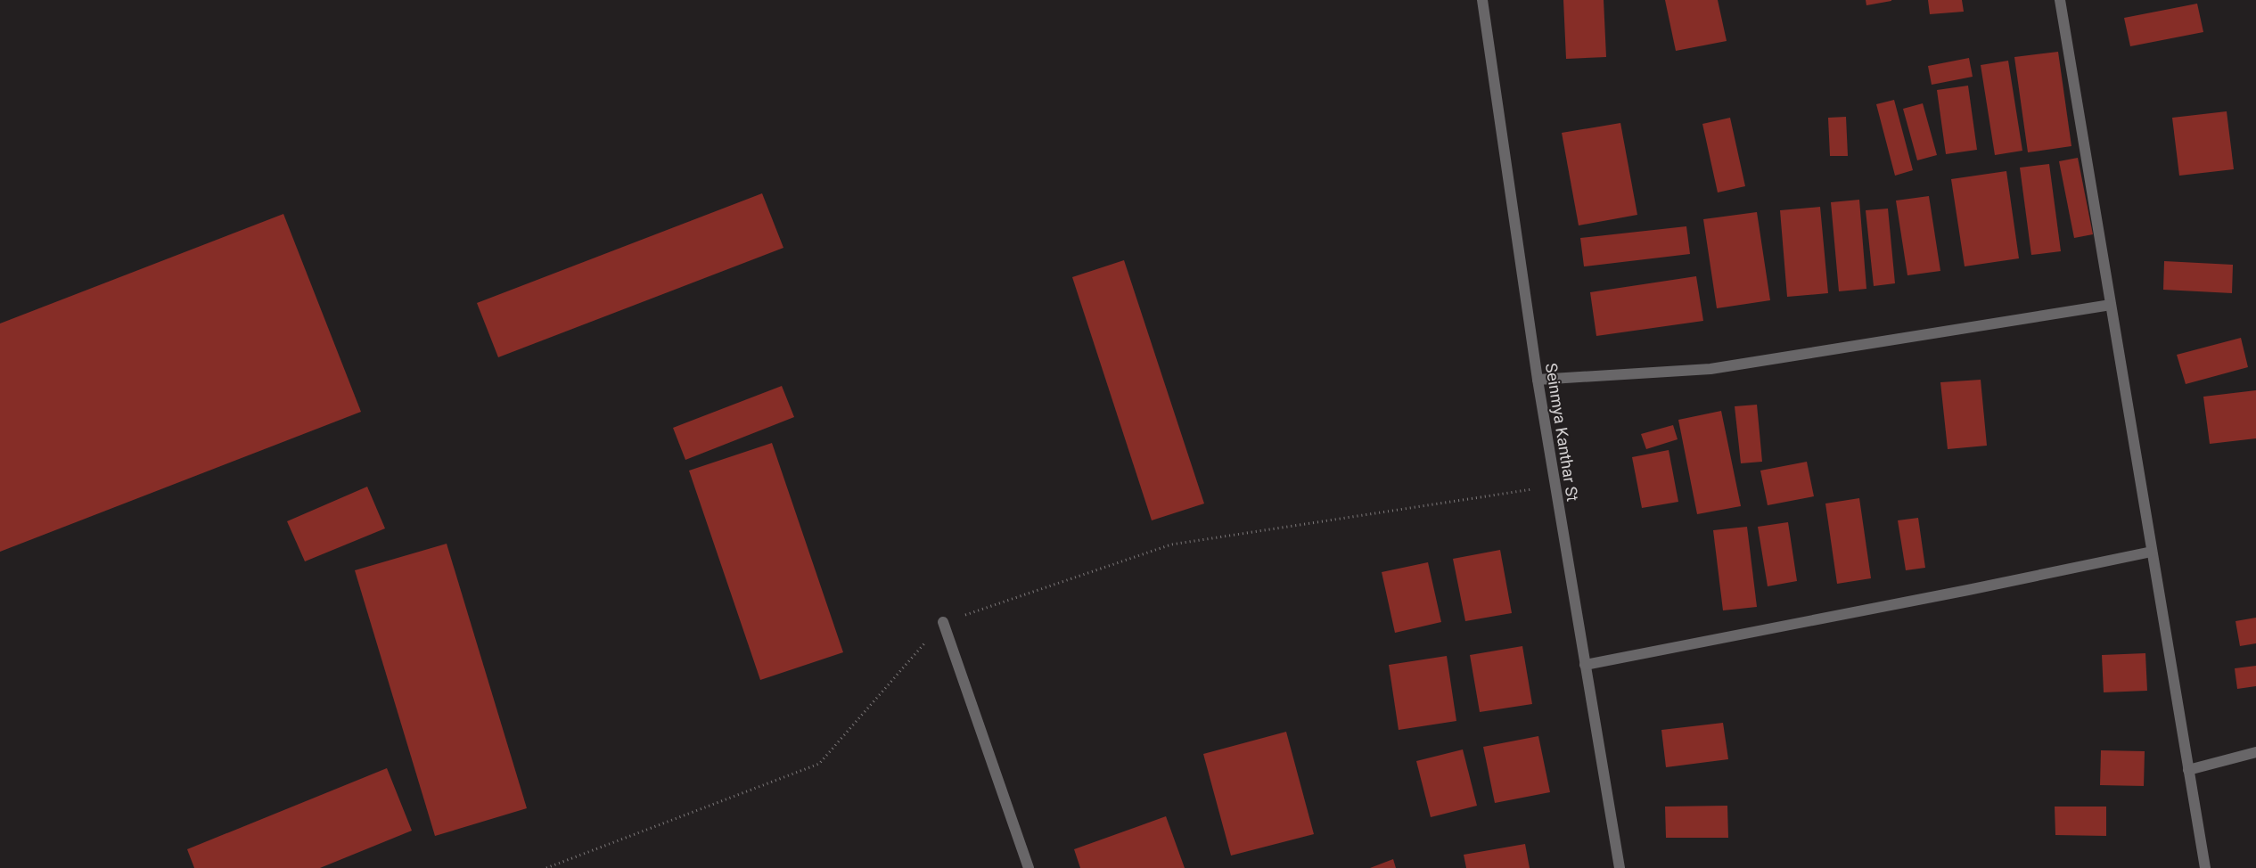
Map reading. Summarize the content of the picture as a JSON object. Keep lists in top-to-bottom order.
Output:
{
  "streets": {
    "street": ["Seinmya Kanthar St"]
  }
}
